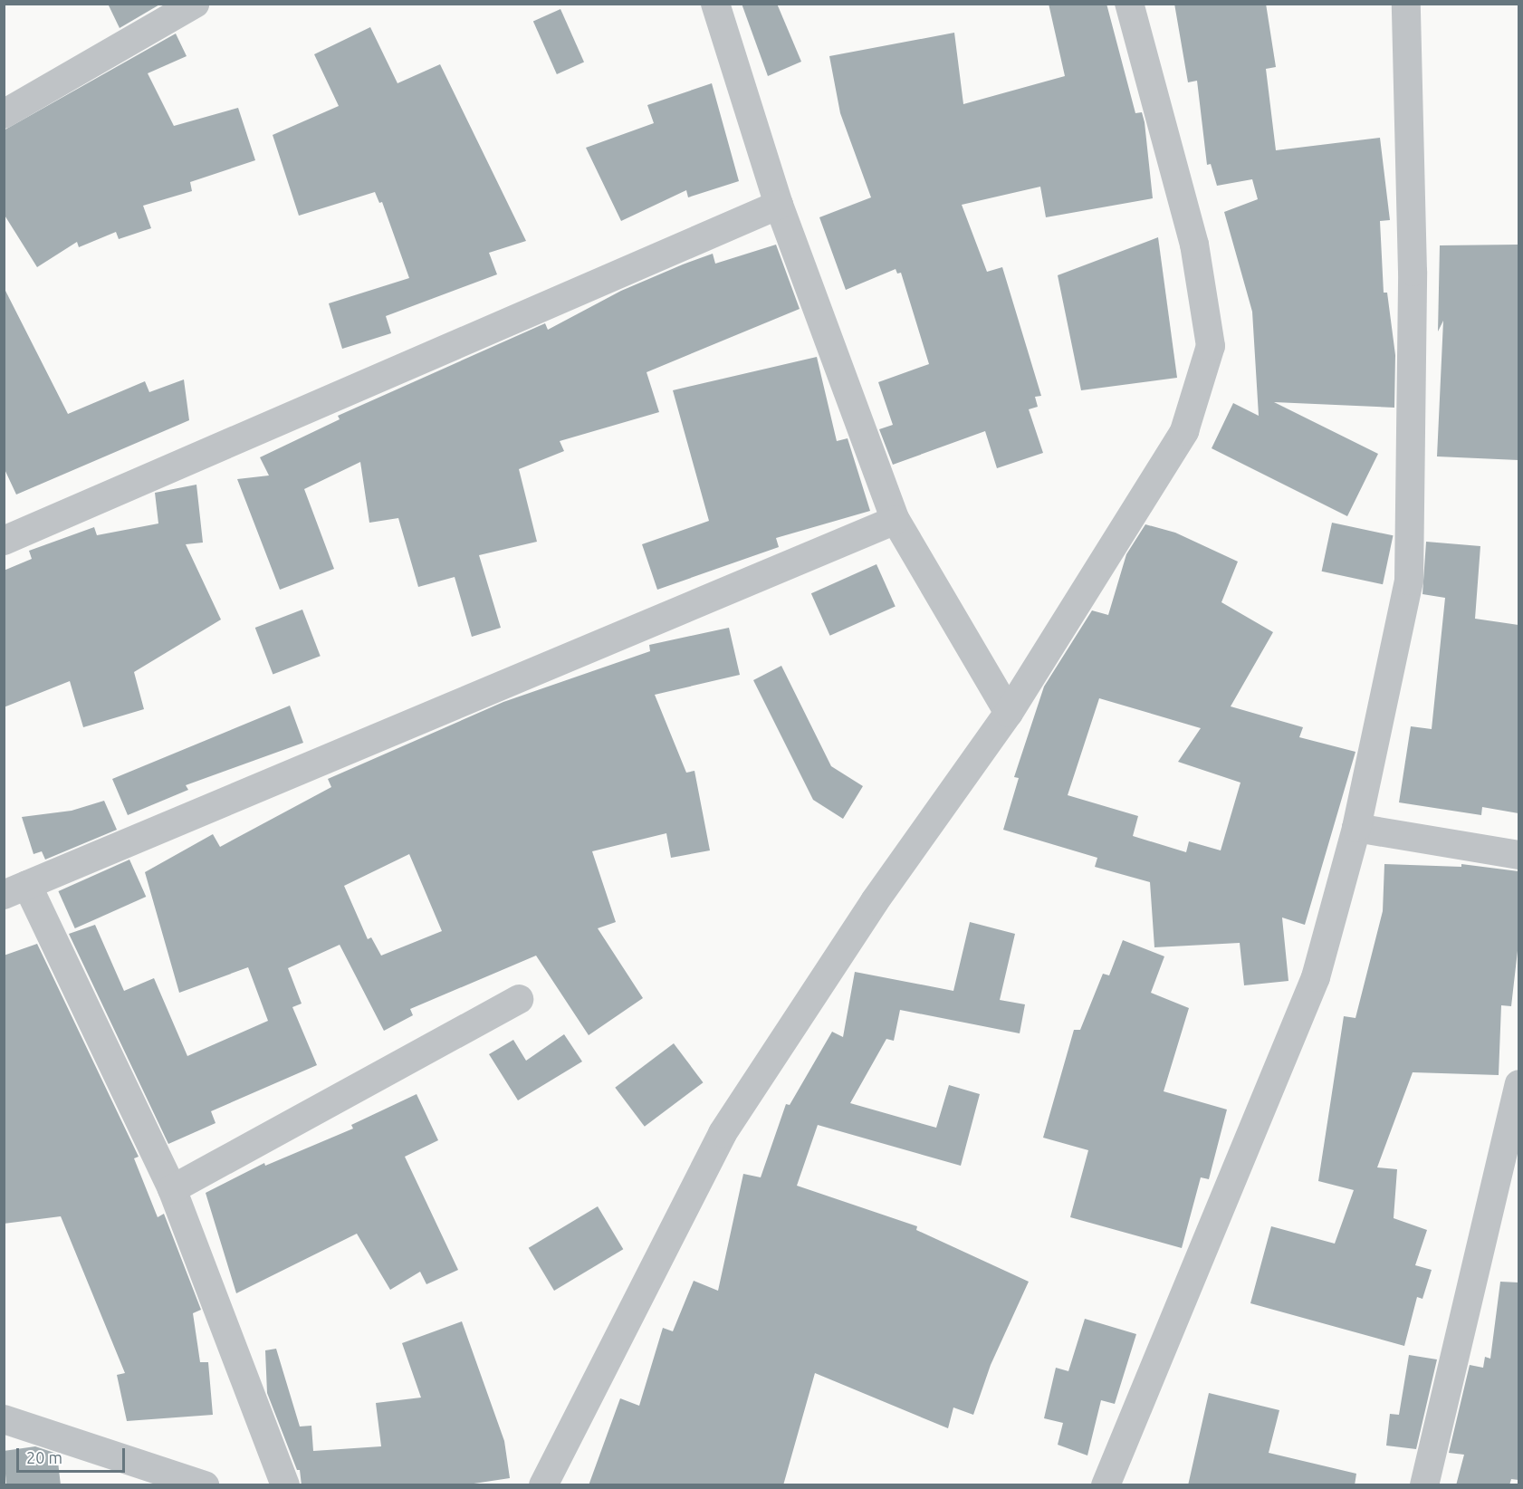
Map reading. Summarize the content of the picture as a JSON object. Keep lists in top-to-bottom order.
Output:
{
  "scale_bar": "20 m"
}
